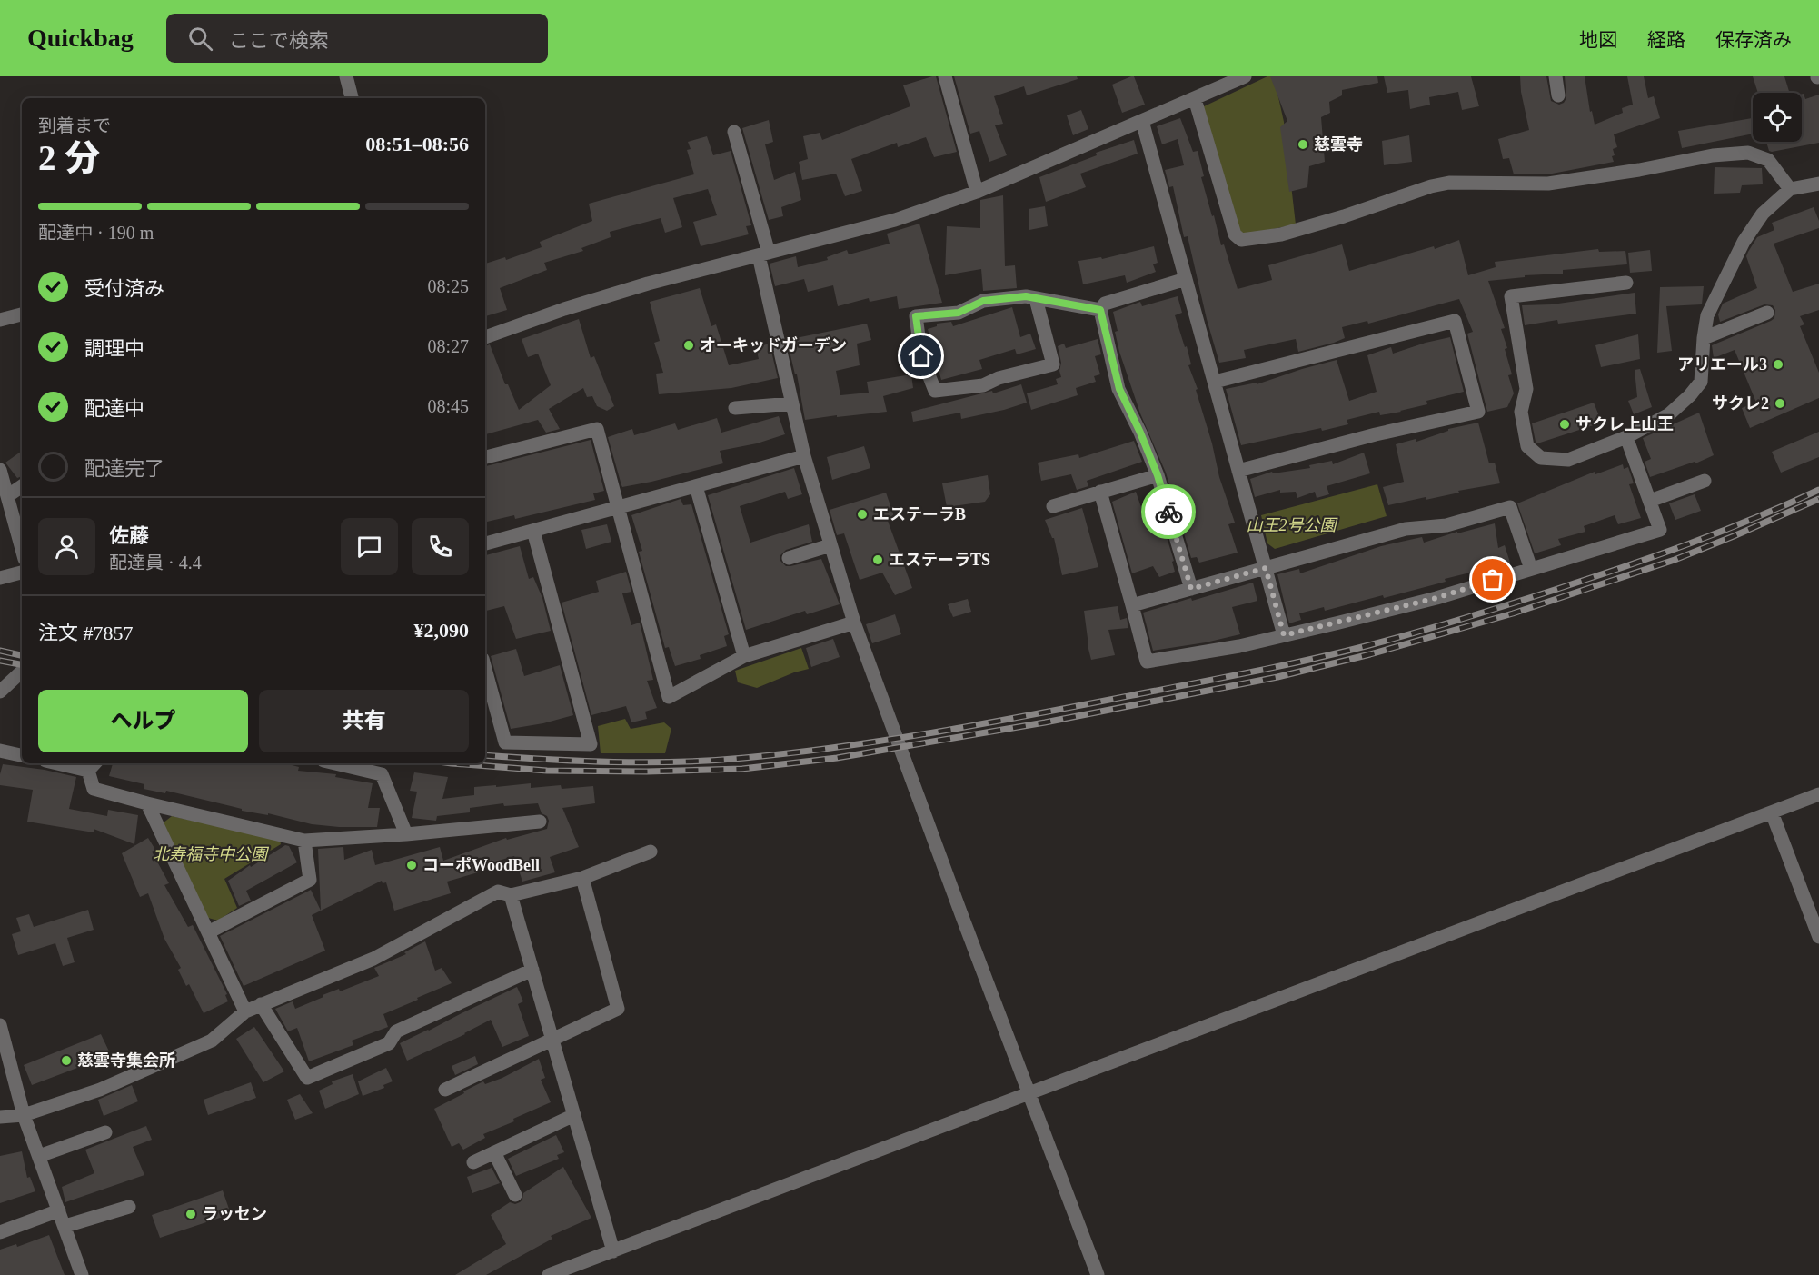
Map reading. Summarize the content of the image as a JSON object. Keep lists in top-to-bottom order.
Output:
{
  "parks": ["山王2号公園", "北寿福寺中公園"],
  "places": [
    "慈雲寺",
    "オーキッドガーデン",
    "アリエール3",
    "サクレ2",
    "サクレ上山王",
    "エステーラB",
    "エステーラTS",
    "コーポWoodBell",
    "慈雲寺集会所",
    "ラッセン"
  ],
  "page": {
    "header": "Quickbag",
    "search": "ここで検索",
    "nav": ["地図", "経路", "保存済み"],
    "heading": ["2 分", "到着まで", "08:51–08:56"],
    "panel": [
      "佐藤",
      "配達員 · 4.4",
      "注文 #7857",
      "¥2,090"
    ],
    "bar": "配達中 · 190 m",
    "list": [
      ["受付済み", "08:25"],
      ["調理中", "08:27"],
      ["配達中", "08:45"],
      "配達完了"
    ],
    "buttons": ["ヘルプ", "共有"]
  }
}
